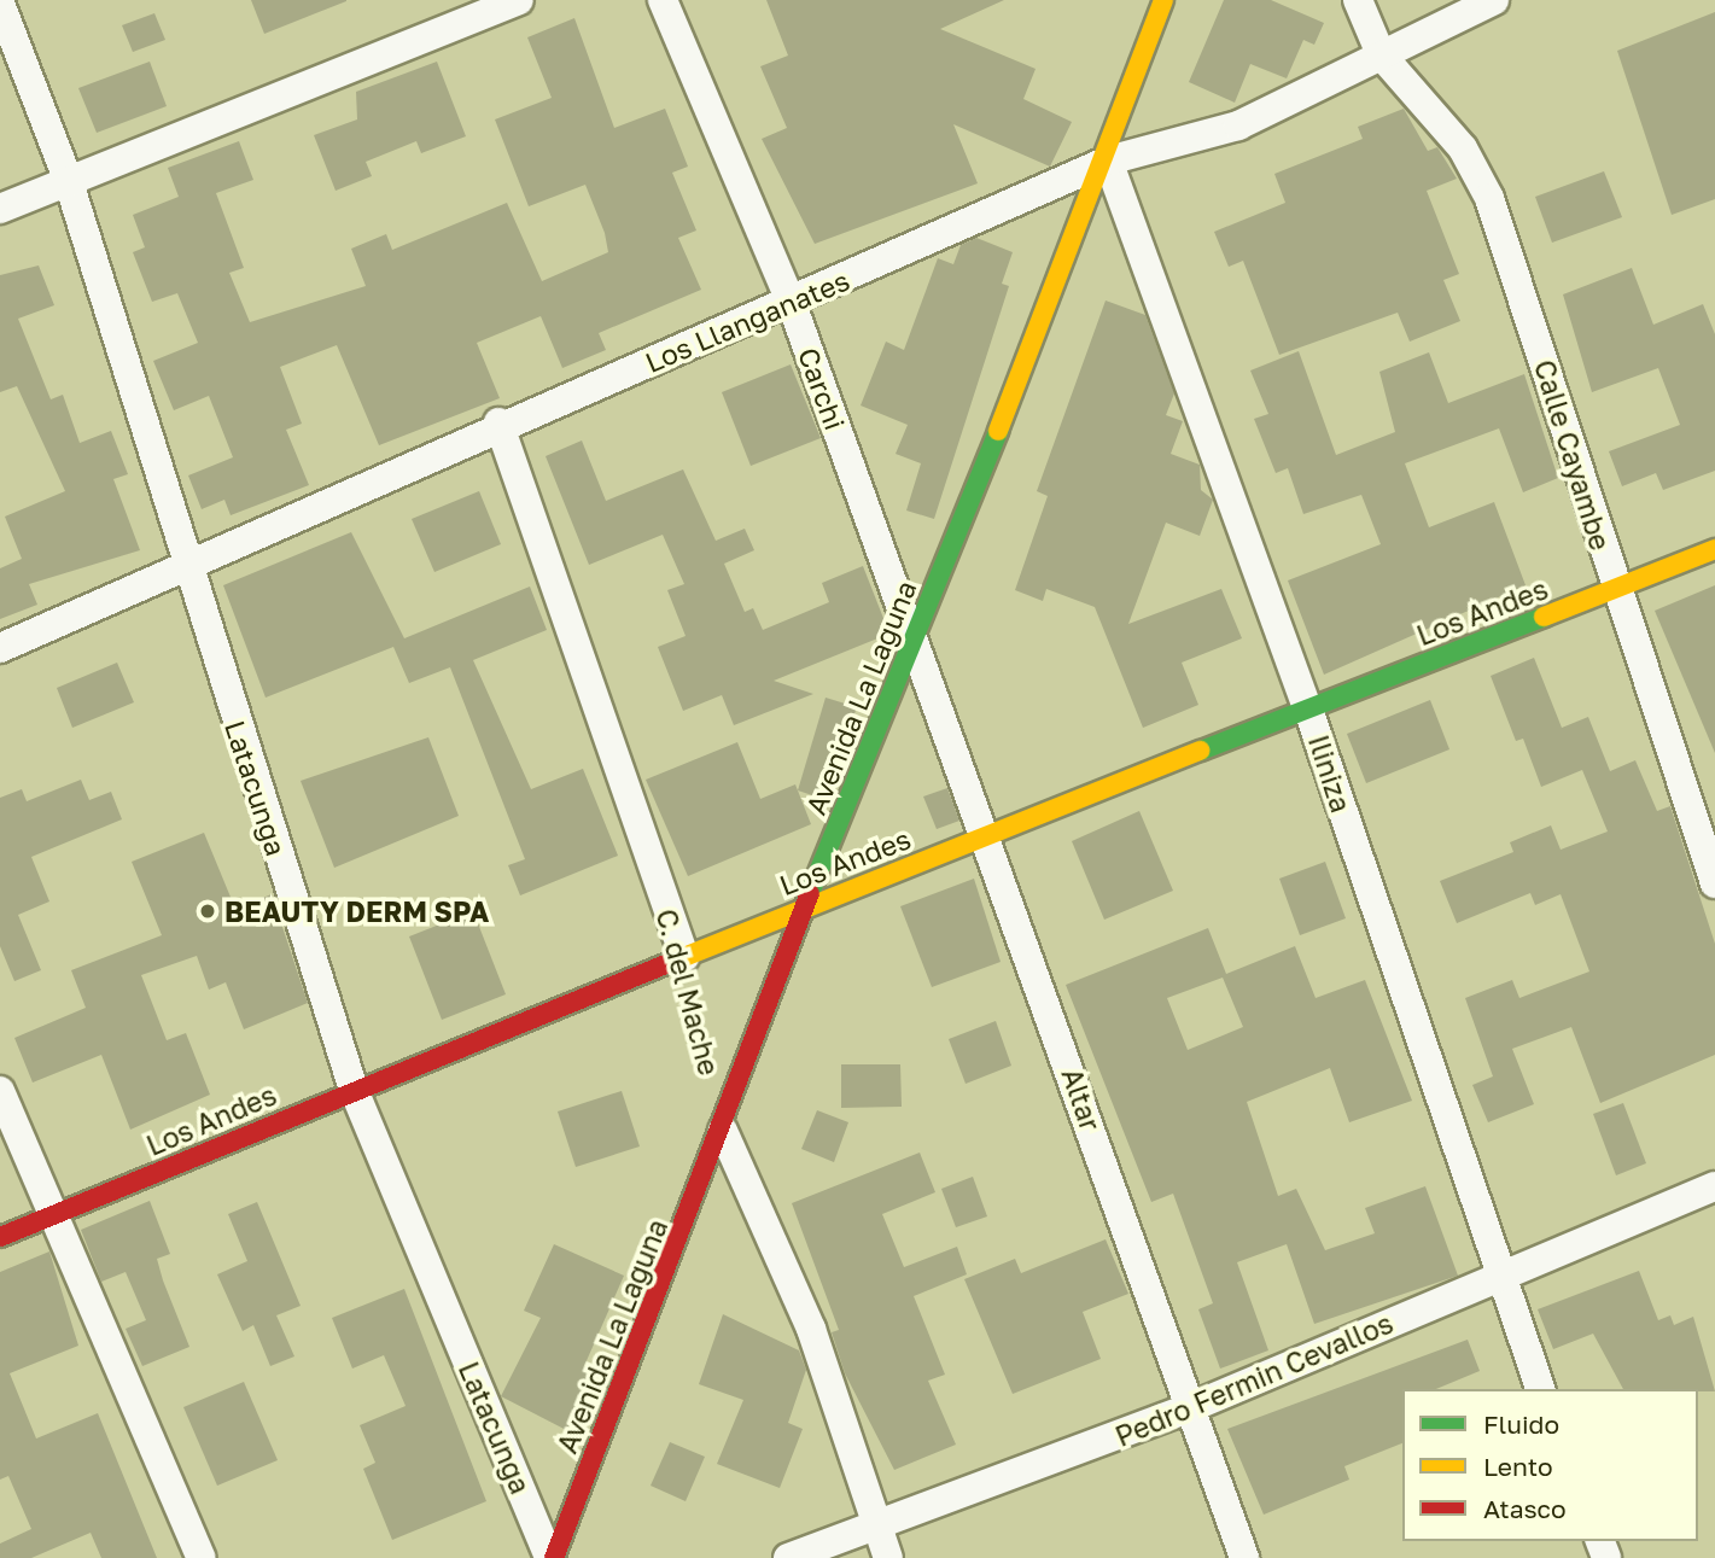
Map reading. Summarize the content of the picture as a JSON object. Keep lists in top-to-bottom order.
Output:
{
  "streets": {
    "street": [
      "Los Llanganates",
      "Carchi",
      "Calle Cayambe",
      "Los Andes",
      "Avenida La Laguna",
      "Iliniza",
      "Latacunga",
      "C. del Mache",
      "Altar",
      "Pedro Fermin Cevallos"
    ]
  },
  "crossings": [
    ["Los Llanganates", "Carchi"],
    ["Los Llanganates", "Calle Cayambe"],
    ["Los Llanganates", "Avenida La Laguna"],
    ["Los Llanganates", "Iliniza"],
    ["Los Llanganates", "Latacunga"],
    ["Los Llanganates", "C. del Mache"],
    ["Carchi", "Avenida La Laguna"],
    ["Carchi", "Altar"],
    ["Calle Cayambe", "Los Andes"],
    ["Los Andes", "Avenida La Laguna"],
    ["Los Andes", "Iliniza"],
    ["Los Andes", "Latacunga"],
    ["Los Andes", "C. del Mache"],
    ["Los Andes", "Altar"],
    ["Avenida La Laguna", "Iliniza"],
    ["Avenida La Laguna", "Latacunga"],
    ["Avenida La Laguna", "Altar"],
    ["Iliniza", "Pedro Fermin Cevallos"],
    ["Altar", "Pedro Fermin Cevallos"]
  ],
  "places": ["BEAUTY DERM SPA"],
  "legend": ["Fluido", "Lento", "Atasco"]
}
